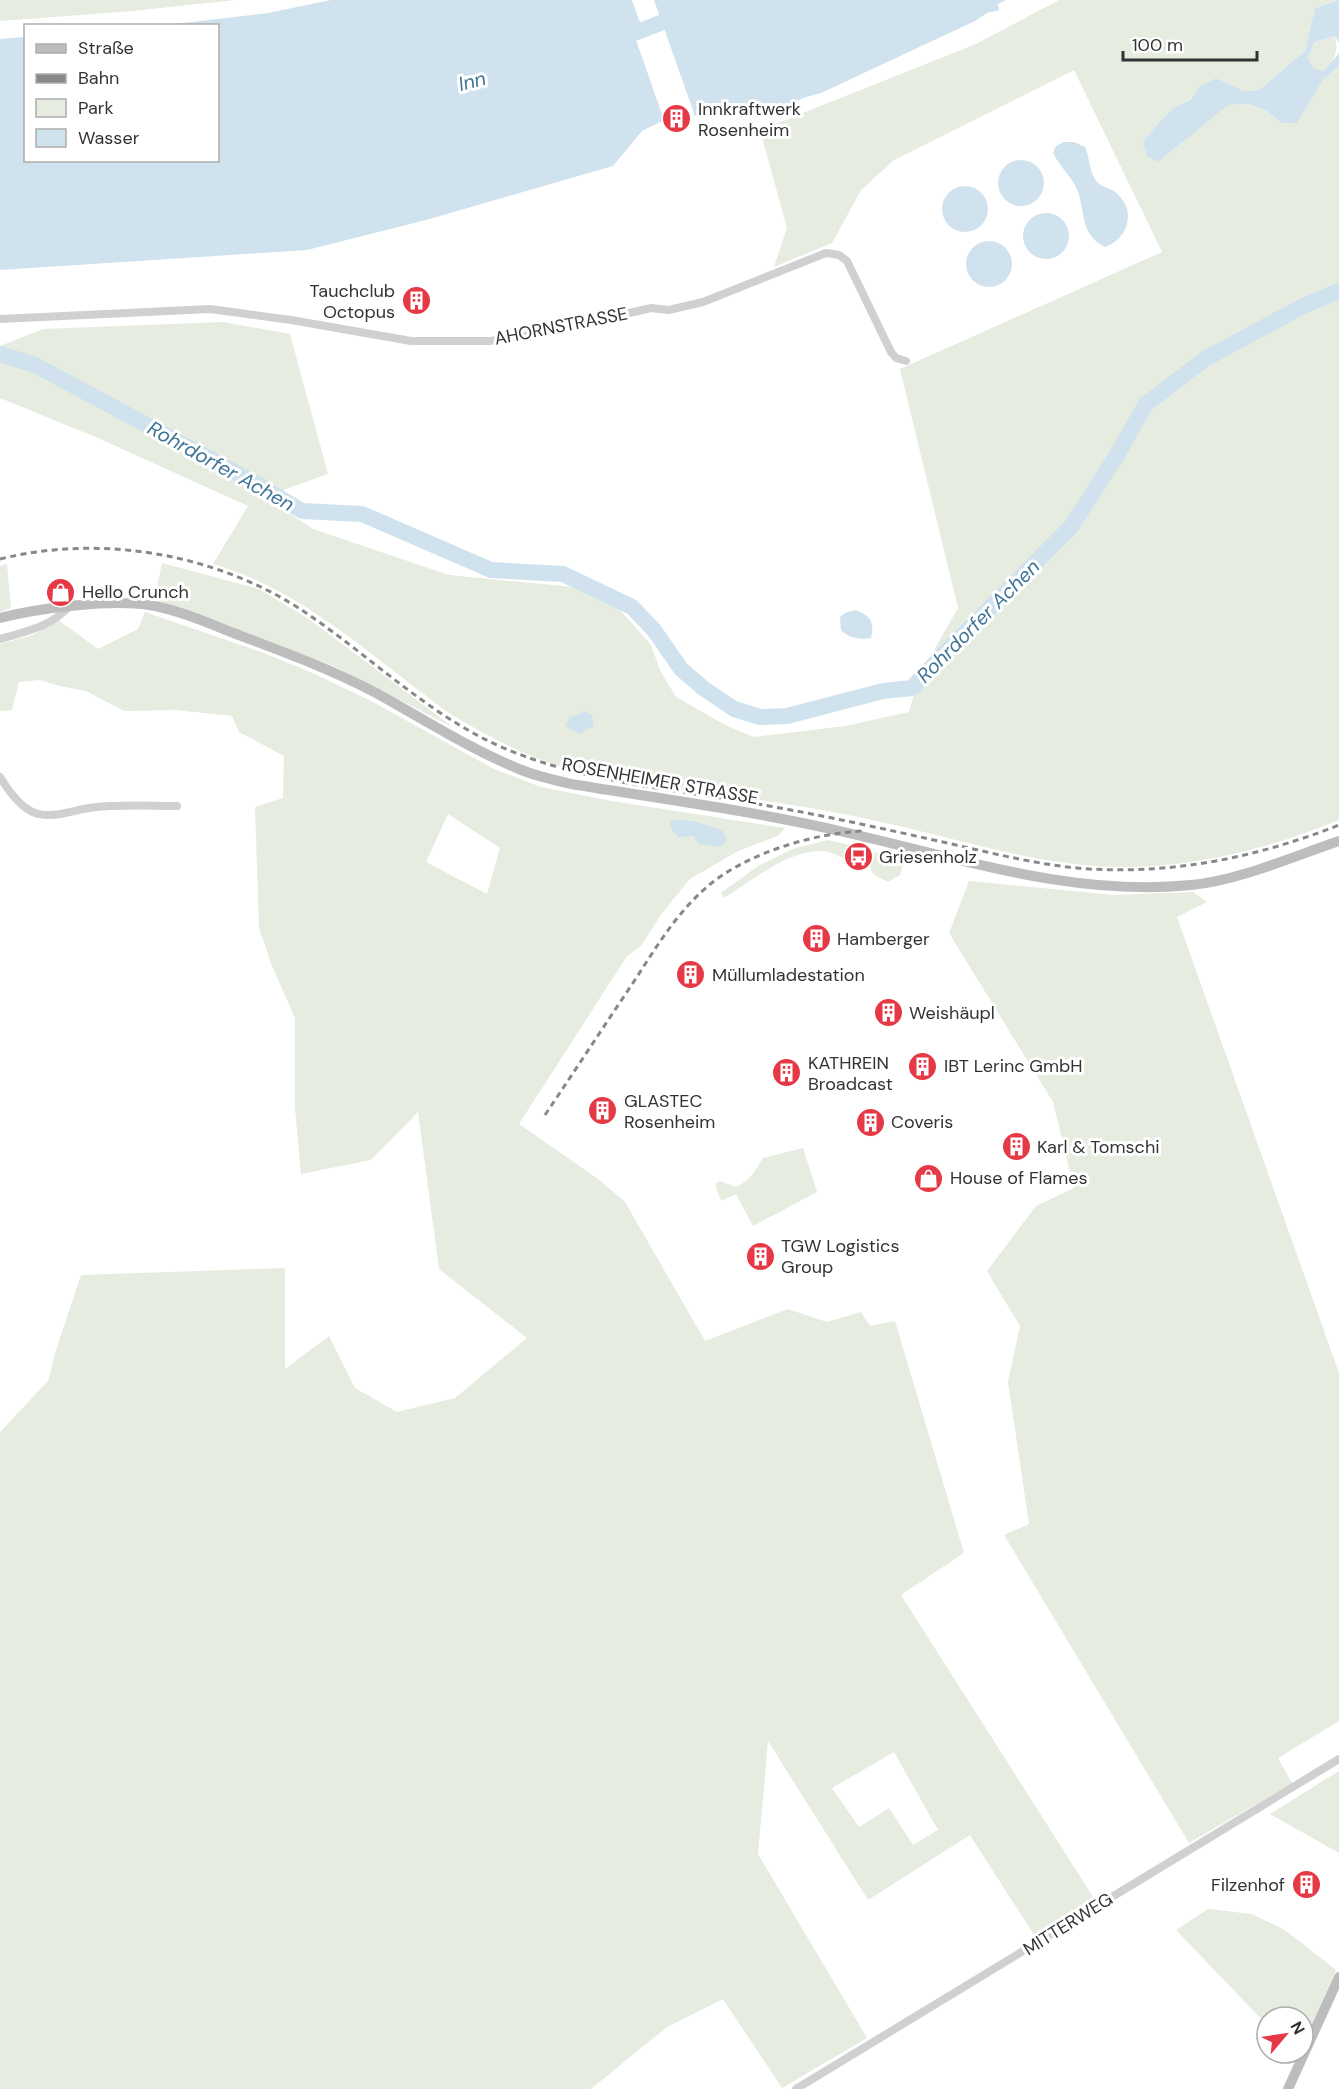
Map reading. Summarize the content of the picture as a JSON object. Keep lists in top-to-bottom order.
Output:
{
  "streets": {
    "main road": ["ROSENHEIMER STRASSE"],
    "street": ["AHORNSTRASSE", "MITTERWEG"]
  },
  "water": ["Inn", "Rohrdorfer Achen"],
  "places": {
    "building": [
      "Innkraftwerk Rosenheim",
      "Tauchclub Octopus",
      "Hamberger",
      "Müllumladestation",
      "Weishäupl",
      "IBT Lerinc GmbH",
      "KATHREIN Broadcast",
      "GLASTEC Rosenheim",
      "Coveris",
      "Karl & Tomschi",
      "TGW Logistics Group",
      "Filzenhof"
    ],
    "shop": ["Hello Crunch", "House of Flames"],
    "bus stop": ["Griesenholz"]
  },
  "legend": [
    "Straße",
    "Bahn",
    "Park",
    "Wasser"
  ],
  "scale_bar": "100 m",
  "north": "top right"
}
